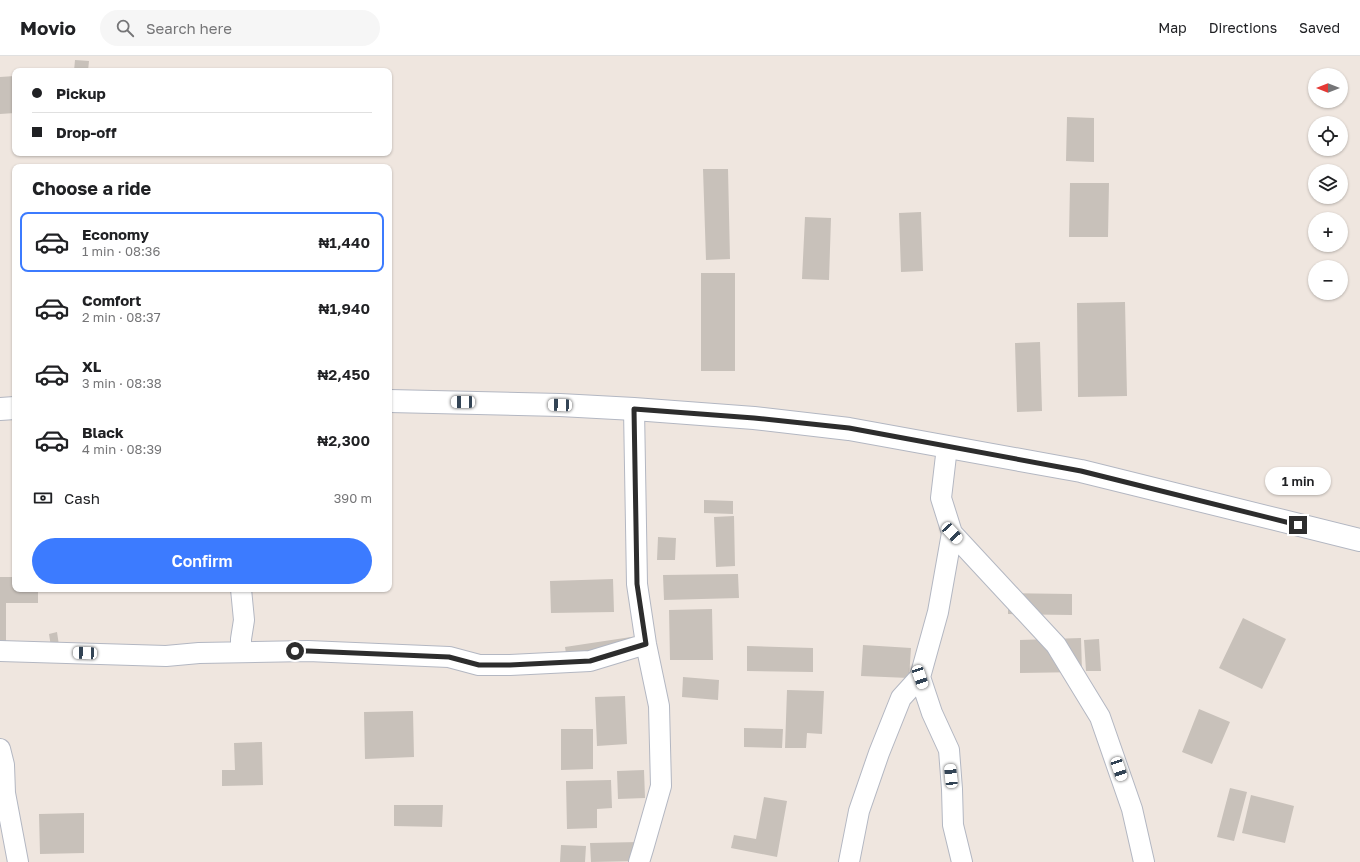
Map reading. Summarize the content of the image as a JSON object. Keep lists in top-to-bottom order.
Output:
{
  "north": "left",
  "page": {
    "header": "Movio",
    "search": "Search here",
    "nav": ["Map", "Directions", "Saved"],
    "map_buttons": ["+", "−"],
    "banner": ["Pickup", "Drop-off"],
    "heading": "Choose a ride",
    "list": [
      {
        "name": "Economy",
        "note": "1 min · 08:36",
        "value": "₦1,440"
      },
      {
        "name": "Comfort",
        "note": "2 min · 08:37",
        "value": "₦1,940"
      },
      {
        "name": "XL",
        "note": "3 min · 08:38",
        "value": "₦2,450"
      },
      {
        "name": "Black",
        "note": "4 min · 08:39",
        "value": "₦2,300"
      }
    ],
    "bubble": "1 min",
    "pay": ["Cash", "390 m"],
    "buttons": "Confirm"
  }
}
